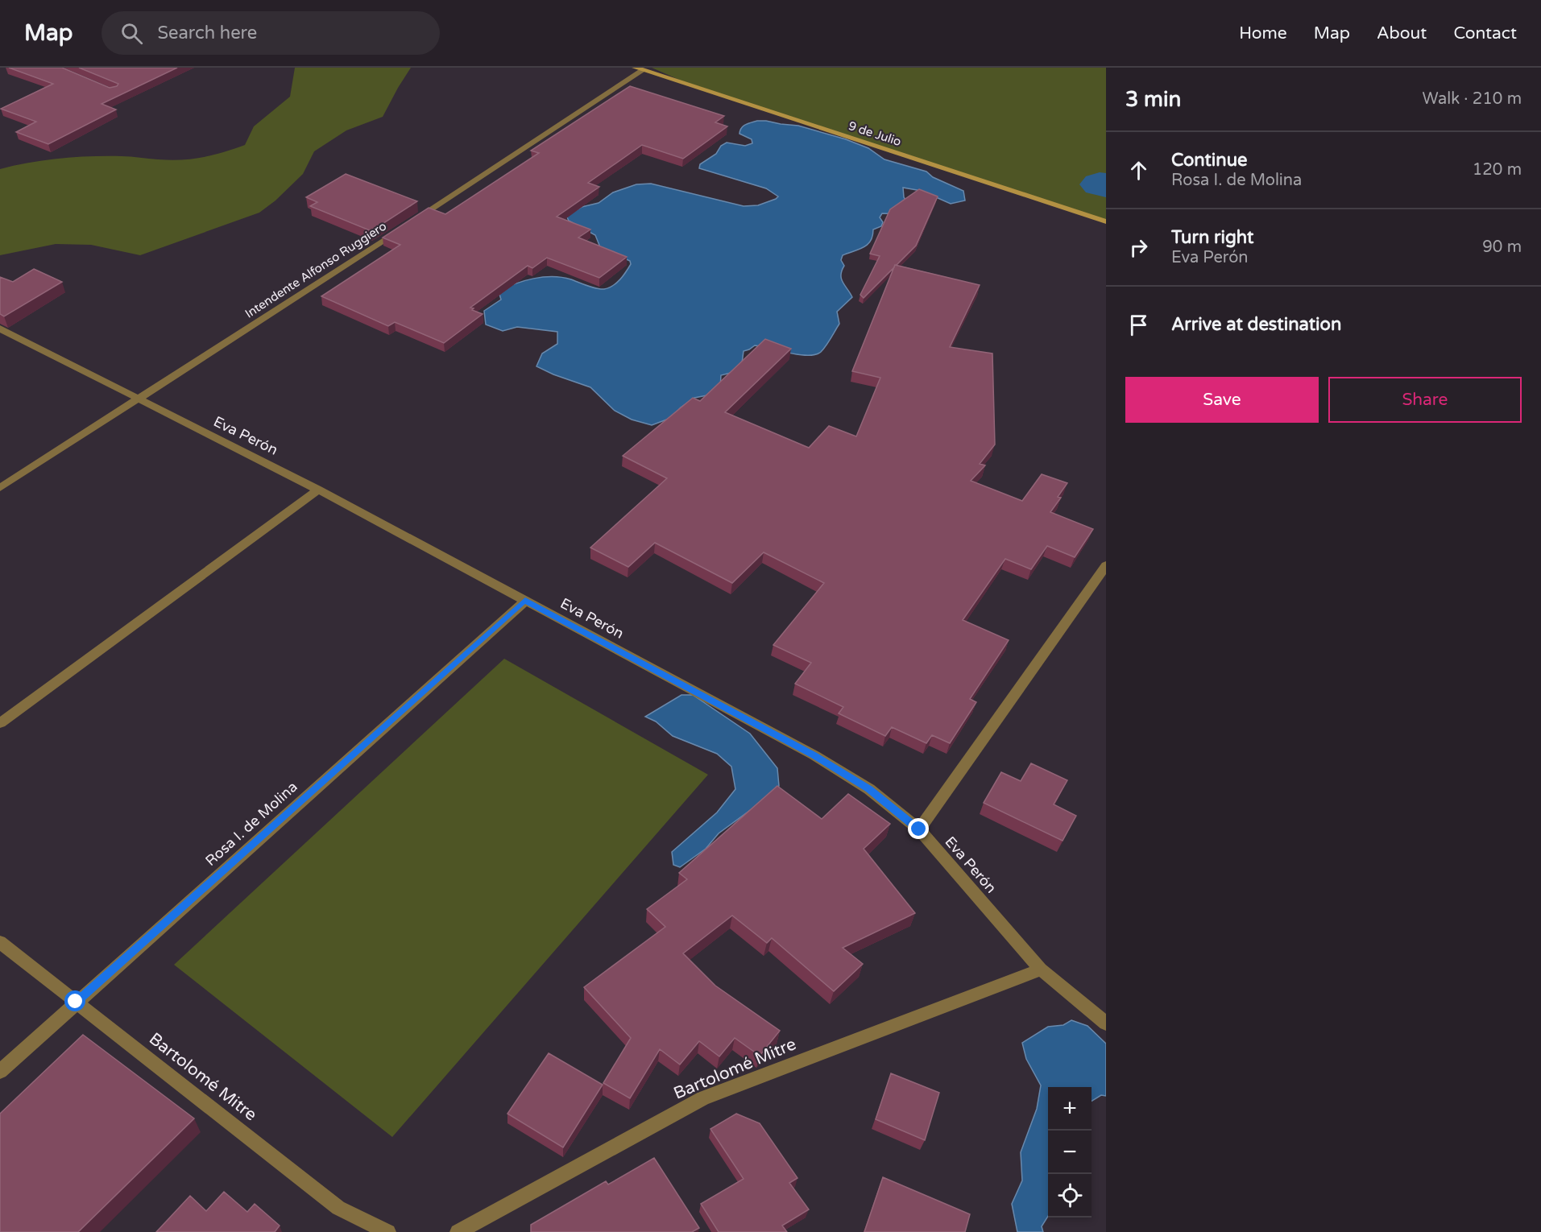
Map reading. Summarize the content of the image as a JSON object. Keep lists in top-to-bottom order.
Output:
{
  "streets": {
    "main road": ["9 de Julio"],
    "street": [
      "Intendente Alfonso Ruggiero",
      "Eva Perón",
      "Rosa I. de Molina",
      "Bartolomé Mitre"
    ]
  },
  "crossings": [
    ["9 de Julio", "Intendente Alfonso Ruggiero"],
    ["Intendente Alfonso Ruggiero", "Eva Perón"],
    ["Eva Perón", "Rosa I. de Molina"],
    ["Eva Perón", "Bartolomé Mitre"],
    ["Rosa I. de Molina", "Bartolomé Mitre"]
  ],
  "page": {
    "header": "Map",
    "search": "Search here",
    "nav": [
      "Home",
      "Map",
      "About",
      "Contact"
    ],
    "heading": ["3 min", "Walk · 210 m"],
    "list": [
      ["Continue", "Rosa I. de Molina", "120 m"],
      ["Turn right", "Eva Perón", "90 m"],
      "Arrive at destination"
    ],
    "buttons": ["Save", "Share"],
    "map_buttons": ["+", "−"]
  }
}
